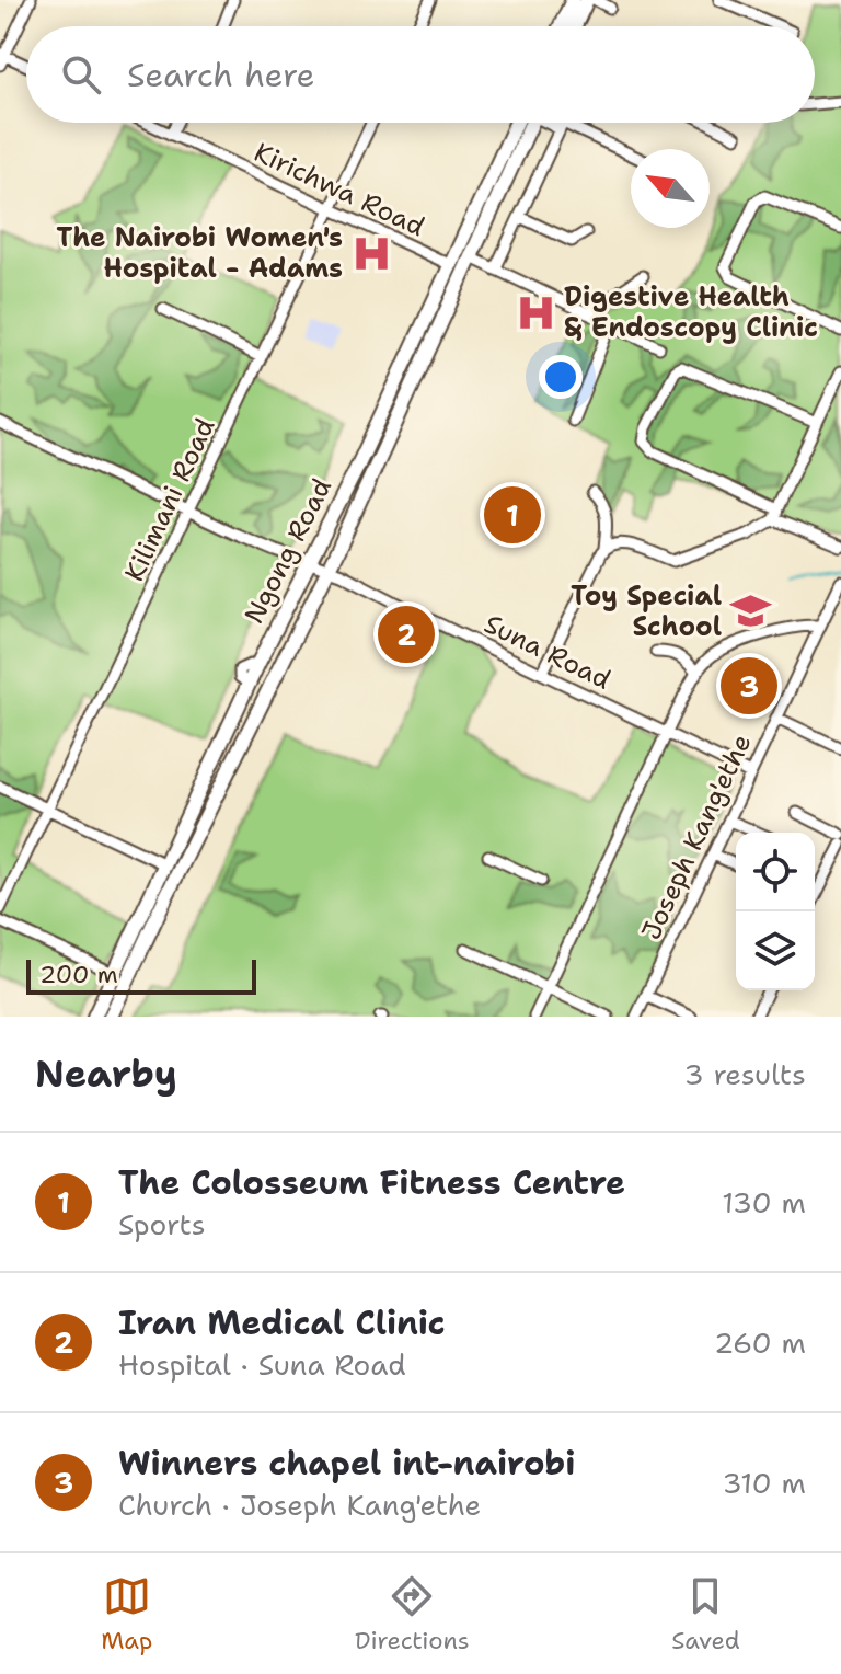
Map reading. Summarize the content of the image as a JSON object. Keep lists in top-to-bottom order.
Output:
{
  "streets": {
    "main road": ["Ngong Road"],
    "street": [
      "Kirichwa Road",
      "Kilimani Road",
      "Suna Road",
      "Joseph Kang'ethe"
    ]
  },
  "crossings": [
    ["Kirichwa Road", "Kilimani Road"],
    ["Kirichwa Road", "Ngong Road"],
    ["Kilimani Road", "Suna Road"],
    ["Ngong Road", "Suna Road"],
    ["Suna Road", "Joseph Kang'ethe"]
  ],
  "places": {
    "hospital": ["The Nairobi Women's Hospital - Adams", "Digestive Health & Endoscopy Clinic"],
    "school or university": ["Toy Special School"]
  },
  "scale_bar": "200 m",
  "north": "top left",
  "page": {
    "search": "Search here",
    "pins": ["1", "2", "3"],
    "scale": "200 m",
    "heading": ["Nearby", "3 results"],
    "list": [
      {
        "mark": "1",
        "name": "The Colosseum Fitness Centre",
        "note": "Sports",
        "value": "130 m"
      },
      {
        "mark": "2",
        "name": "Iran Medical Clinic",
        "note": "Hospital · Suna Road",
        "value": "260 m"
      },
      {
        "mark": "3",
        "name": "Winners chapel int-nairobi",
        "note": "Church · Joseph Kang'ethe",
        "value": "310 m"
      }
    ],
    "nav": ["Map", "Directions", "Saved"]
  }
}
